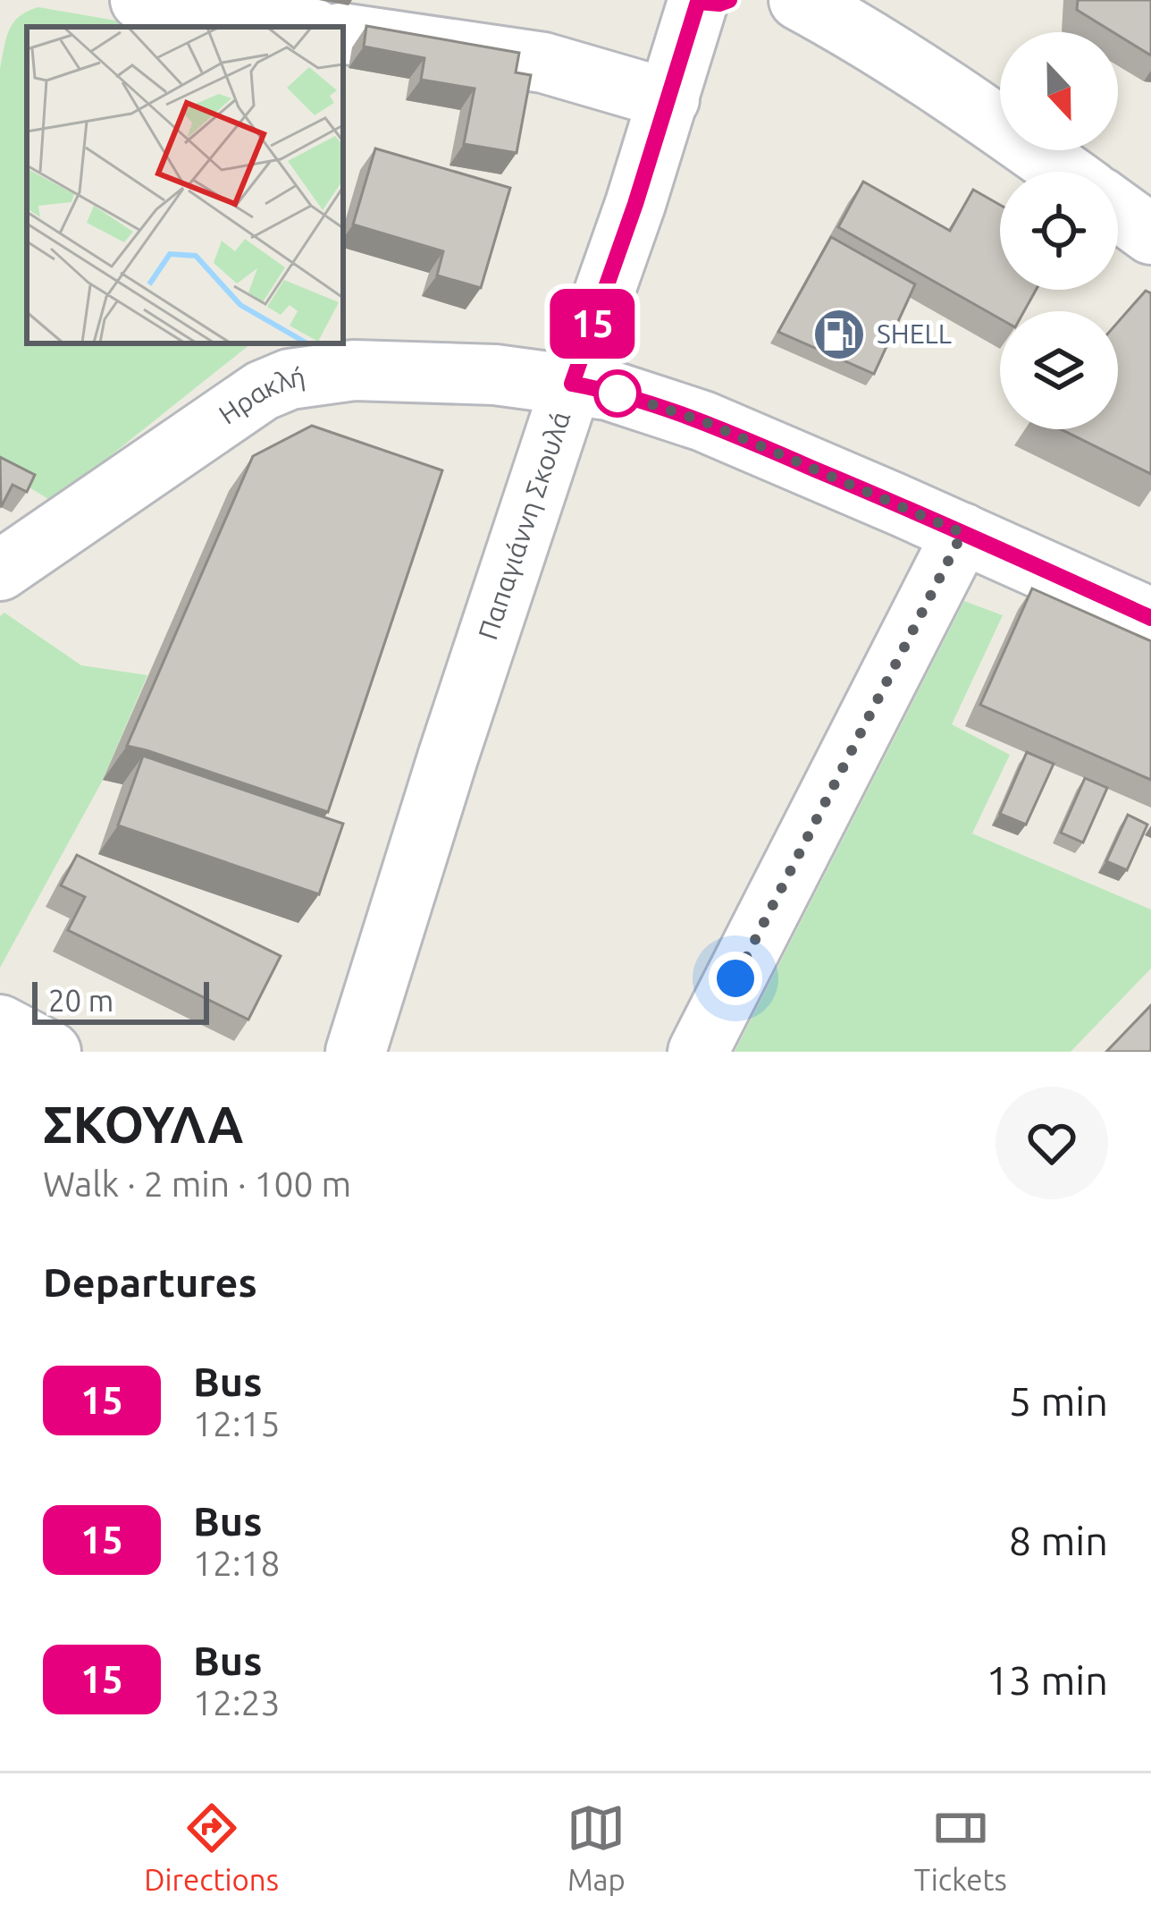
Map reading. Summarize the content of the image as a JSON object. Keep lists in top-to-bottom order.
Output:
{
  "streets": {
    "street": ["Ηρακλή", "Παπαγιάννη Σκουλά"]
  },
  "crossings": [
    ["Ηρακλή", "Παπαγιάννη Σκουλά"]
  ],
  "places": {
    "fuel station": ["SHELL"]
  },
  "lines": ["bus line 15"],
  "scale_bar": "20 m",
  "north": "bottom",
  "page": {
    "on_map": "15",
    "scale": "20 m",
    "heading": [
      ["ΣΚΟΥΛΑ", "Walk · 2 min · 100 m"],
      "Departures"
    ],
    "list": [
      {
        "mark": "15",
        "name": "Bus",
        "note": "12:15",
        "value": "5 min"
      },
      {
        "mark": "15",
        "name": "Bus",
        "note": "12:18",
        "value": "8 min"
      },
      {
        "mark": "15",
        "name": "Bus",
        "note": "12:23",
        "value": "13 min"
      }
    ],
    "tabs": ["Directions", "Map", "Tickets"]
  }
}
